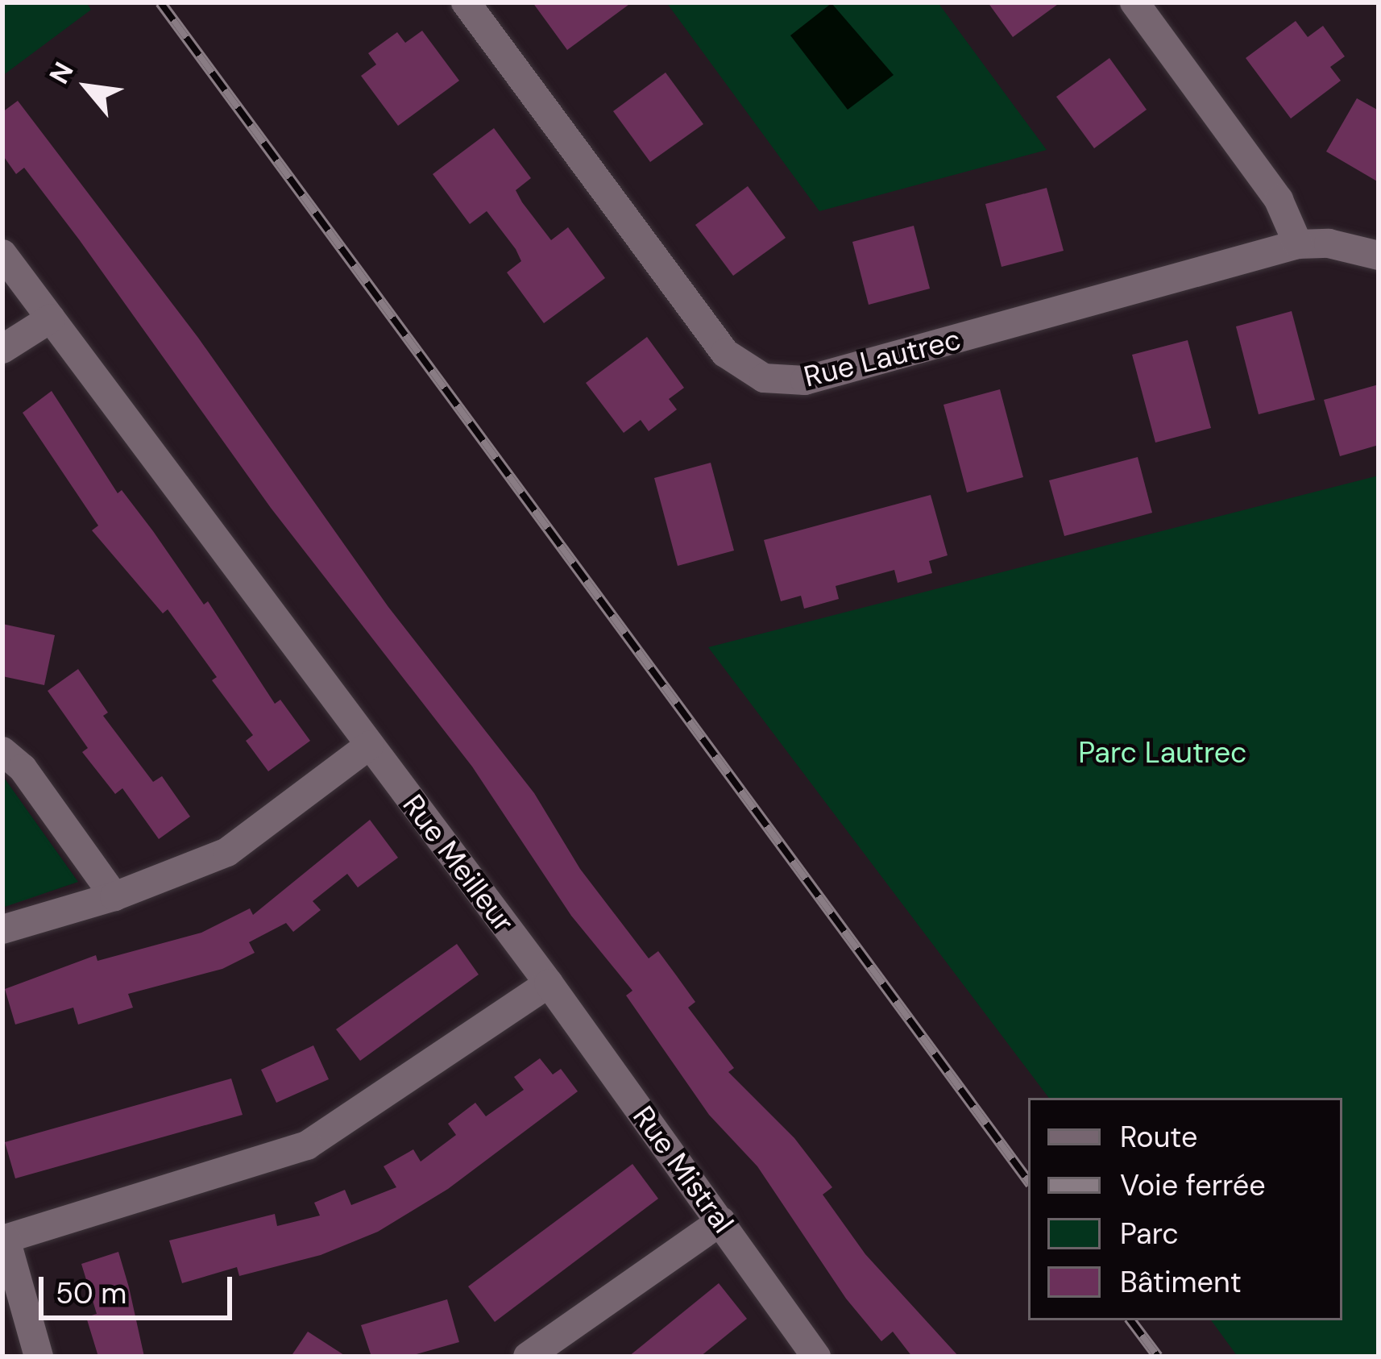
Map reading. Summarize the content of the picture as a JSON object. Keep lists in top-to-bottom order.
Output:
{
  "streets": {
    "street": ["Rue Lautrec", "Rue Meilleur", "Rue Mistral"]
  },
  "crossings": [
    ["Rue Meilleur", "Rue Mistral"]
  ],
  "parks": ["Parc Lautrec"],
  "legend": [
    "Route",
    "Voie ferrée",
    "Parc",
    "Bâtiment"
  ],
  "scale_bar": "50 m",
  "north": "top left"
}
